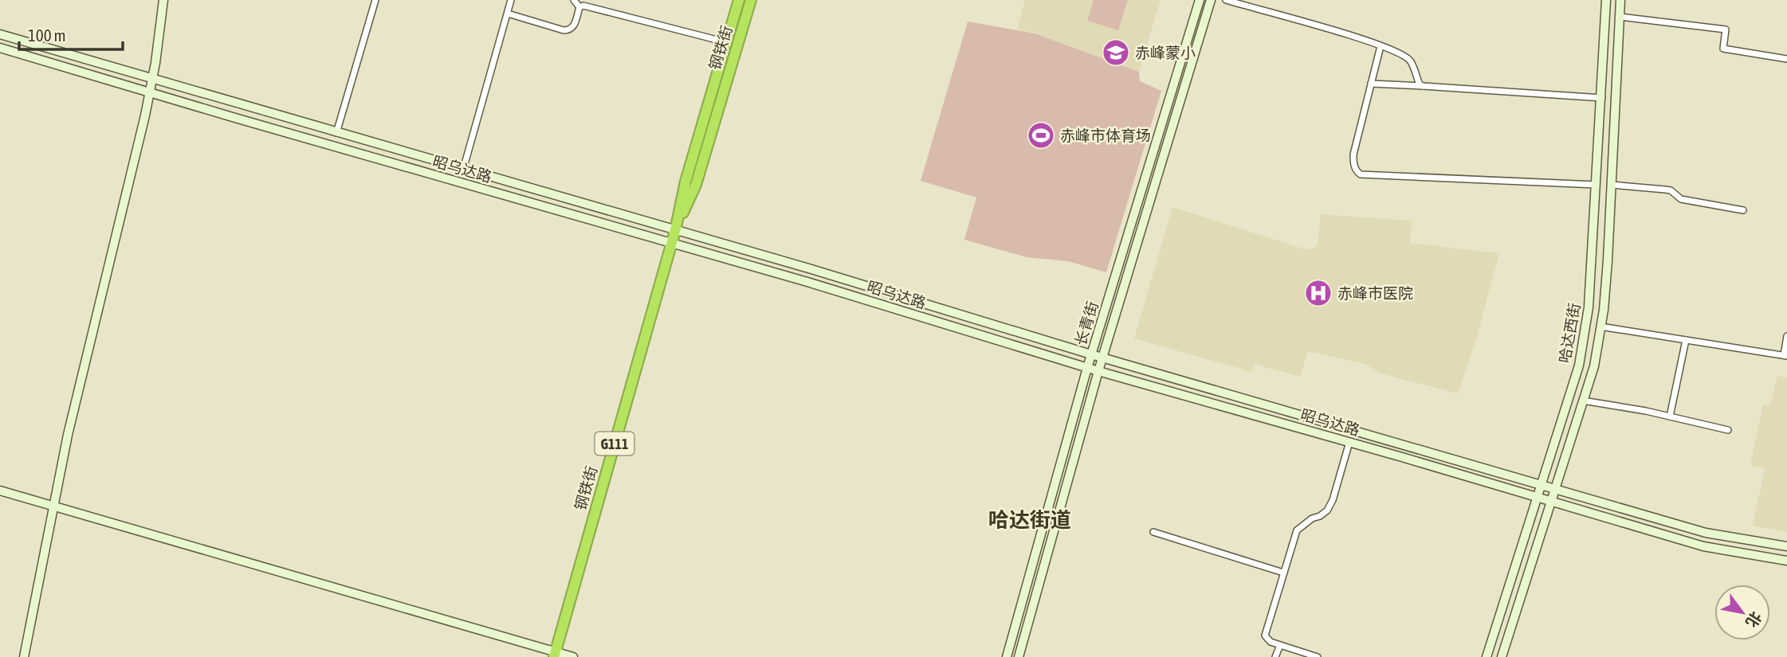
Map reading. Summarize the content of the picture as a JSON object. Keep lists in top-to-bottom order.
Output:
{
  "streets": {
    "highway": ["钢铁街", "G111"],
    "main road": ["昭乌达路", "长青街", "哈达西街"]
  },
  "crossings": [
    ["钢铁街", "昭乌达路"],
    ["昭乌达路", "长青街"],
    ["昭乌达路", "哈达西街"]
  ],
  "districts": ["哈达街道"],
  "places": {
    "school or university": ["赤峰蒙小"],
    "sports": ["赤峰市体育场"],
    "hospital": ["赤峰市医院"]
  },
  "scale_bar": "100 m",
  "north": "bottom right"
}
